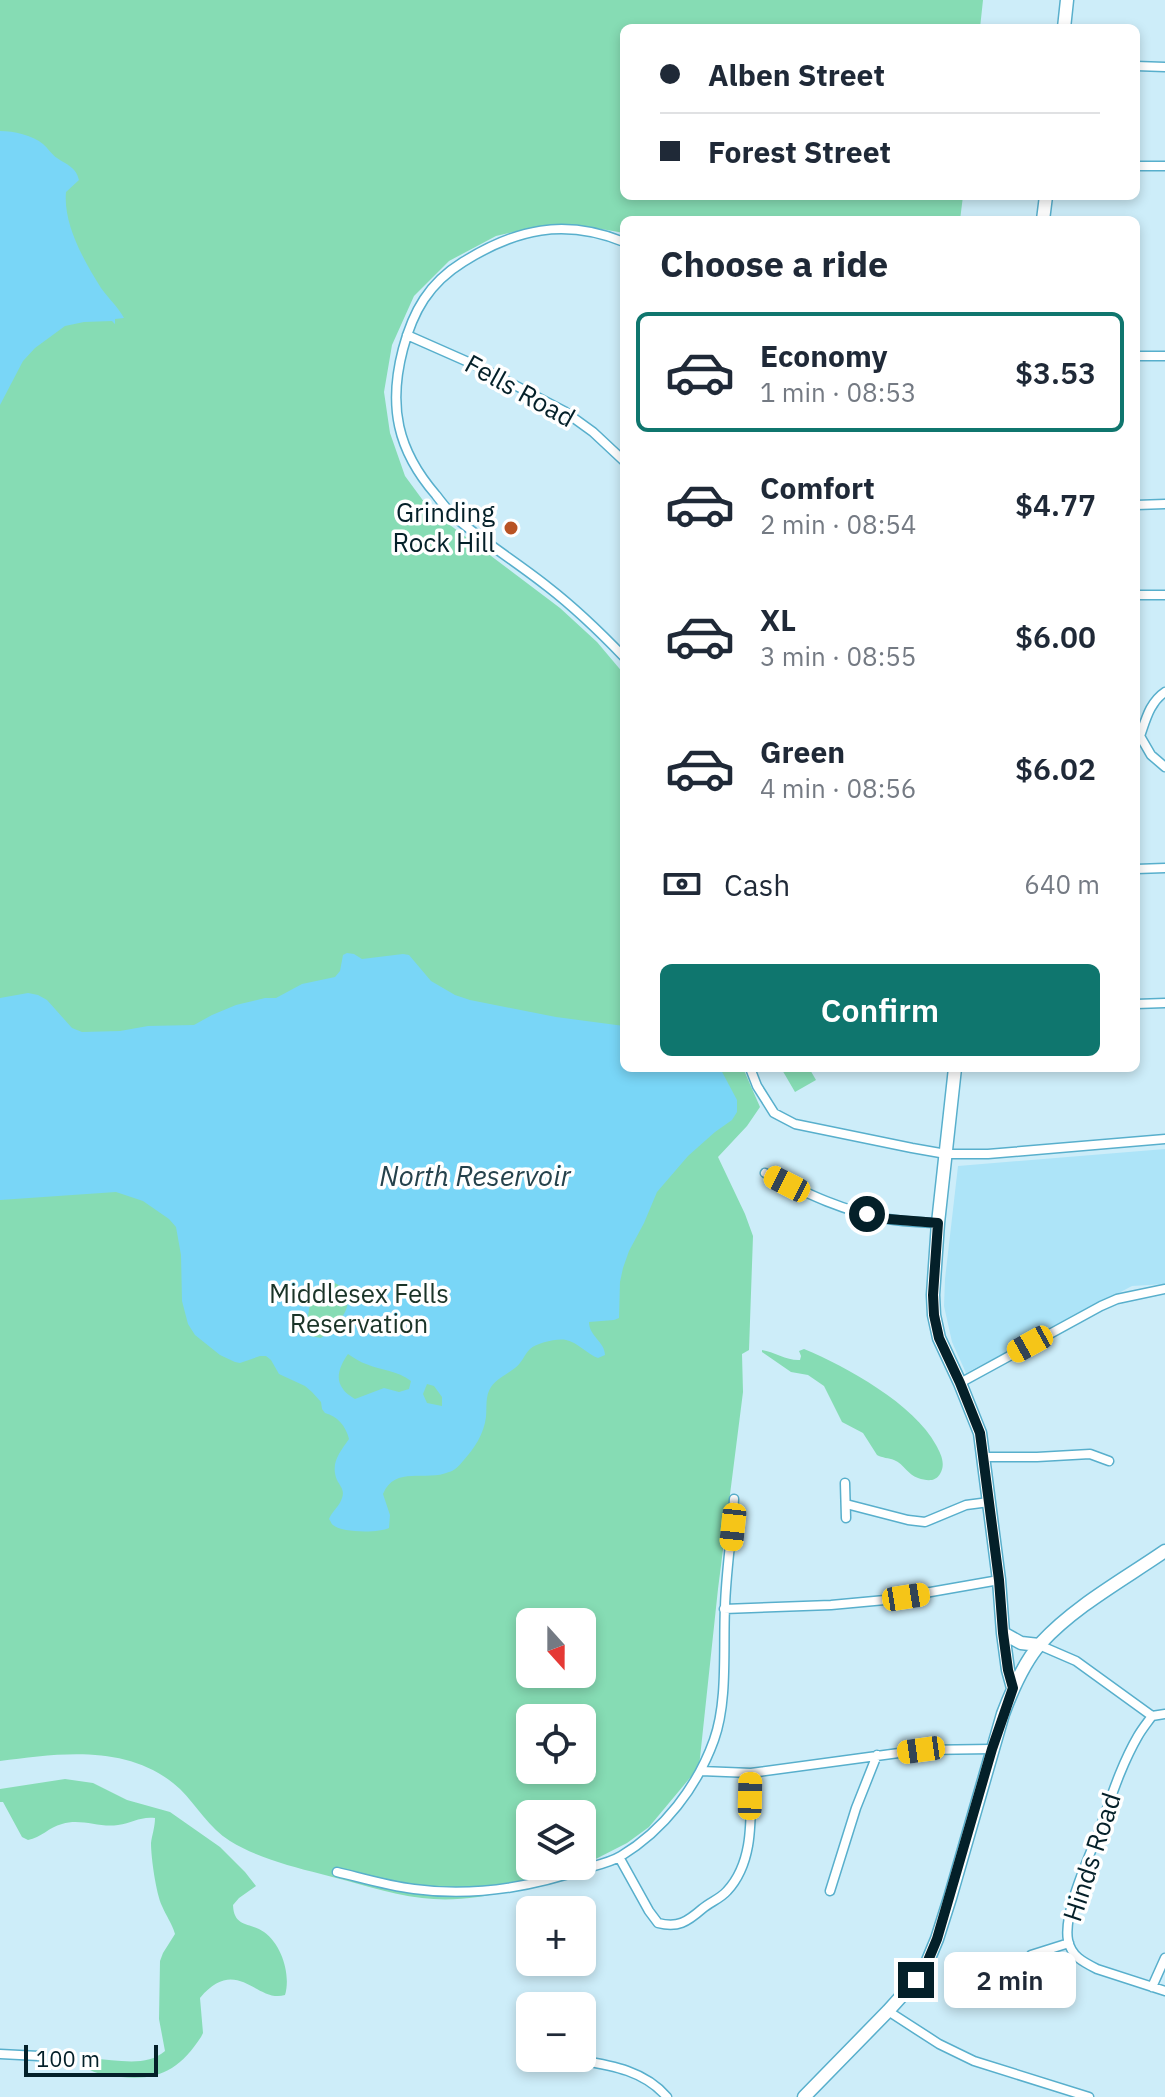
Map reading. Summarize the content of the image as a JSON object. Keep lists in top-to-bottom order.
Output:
{
  "streets": {
    "street": ["Fells Road", "Hinds Road"]
  },
  "water": ["North Reservoir"],
  "parks": ["Middlesex Fells Reservation"],
  "places": ["Grinding Rock Hill"],
  "scale_bar": "100 m",
  "north": "bottom",
  "page": {
    "banner": ["Alben Street", "Forest Street"],
    "heading": "Choose a ride",
    "list": [
      {
        "name": "Economy",
        "note": "1 min · 08:53",
        "value": "$3.53"
      },
      {
        "name": "Comfort",
        "note": "2 min · 08:54",
        "value": "$4.77"
      },
      {
        "name": "XL",
        "note": "3 min · 08:55",
        "value": "$6.00"
      },
      {
        "name": "Green",
        "note": "4 min · 08:56",
        "value": "$6.02"
      }
    ],
    "pay": ["Cash", "640 m"],
    "buttons": "Confirm",
    "map_buttons": ["+", "−"],
    "bubble": "2 min",
    "scale": "100 m"
  }
}
